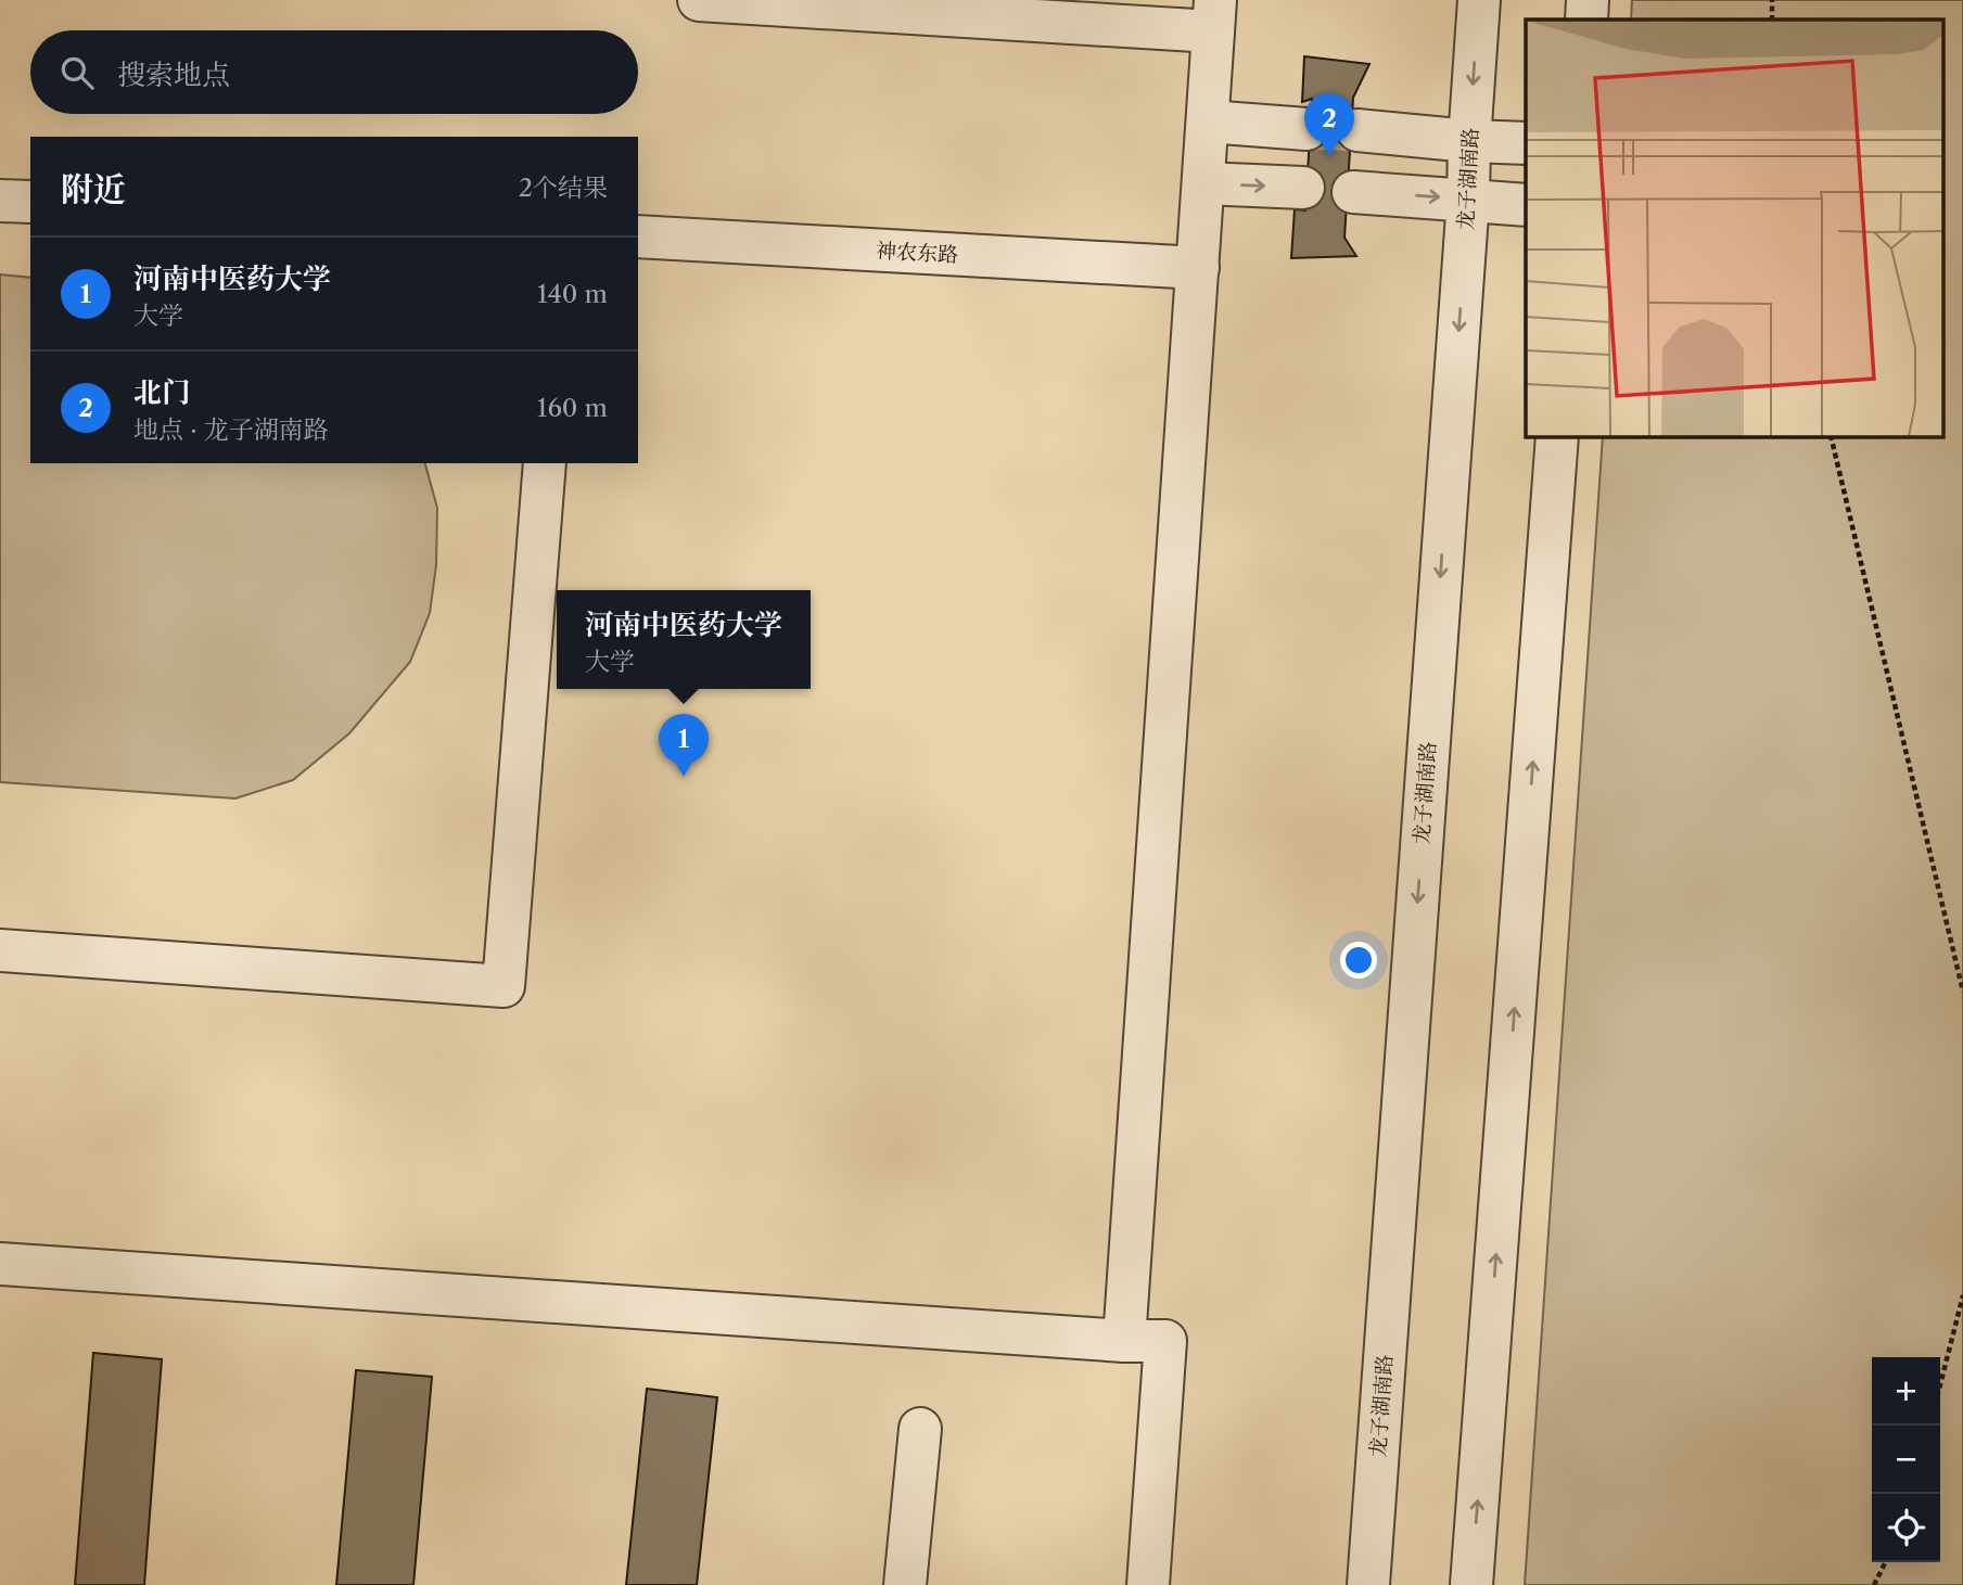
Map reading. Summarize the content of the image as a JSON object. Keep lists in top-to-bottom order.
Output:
{
  "streets": {
    "street": ["龙子湖南路", "神农东路"]
  },
  "page": {
    "search": "搜索地点",
    "pins": ["2", "1"],
    "heading": ["附近", "2个结果"],
    "list": [
      {
        "mark": "1",
        "name": "河南中医药大学",
        "note": "大学",
        "value": "140 m"
      },
      {
        "mark": "2",
        "name": "北门",
        "note": "地点 · 龙子湖南路",
        "value": "160 m"
      }
    ],
    "popup": ["河南中医药大学", "大学"],
    "map_buttons": ["+", "−"]
  }
}
